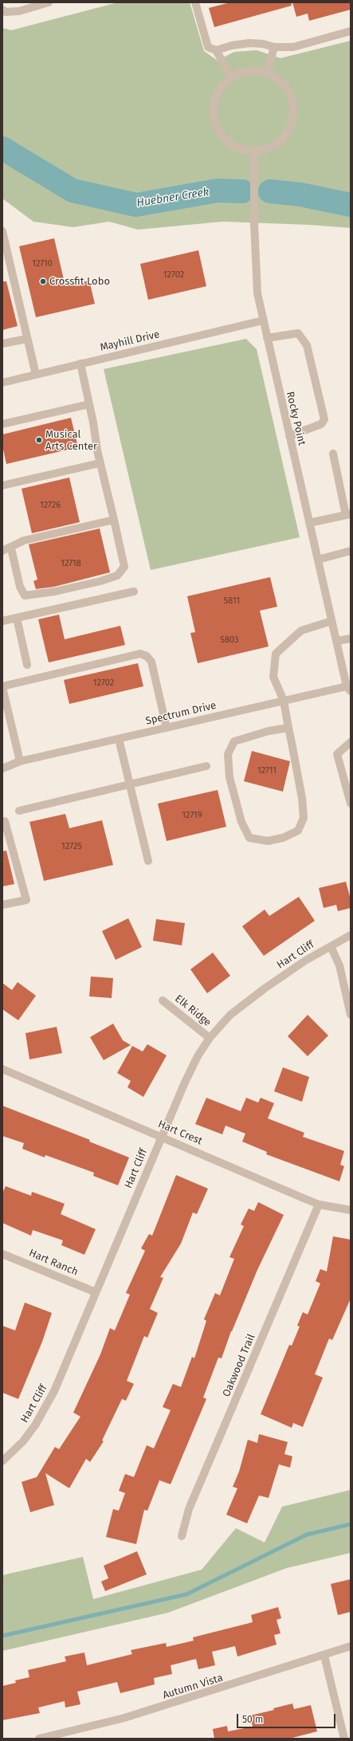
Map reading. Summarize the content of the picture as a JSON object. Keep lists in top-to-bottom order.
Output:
{
  "streets": {
    "street": [
      "Mayhill Drive",
      "Rocky Point",
      "Spectrum Drive",
      "Hart Cliff",
      "Elk Ridge",
      "Hart Crest",
      "Hart Ranch",
      "Oakwood Trail",
      "Autumn Vista"
    ]
  },
  "crossings": [
    ["Mayhill Drive", "Rocky Point"],
    ["Rocky Point", "Spectrum Drive"],
    ["Hart Cliff", "Elk Ridge"],
    ["Hart Cliff", "Hart Crest"],
    ["Hart Cliff", "Hart Ranch"],
    ["Hart Crest", "Oakwood Trail"]
  ],
  "water": ["Huebner Creek"],
  "places": ["Crossfit Lobo", "Musical Arts Center"],
  "house_numbers": [
    "12710",
    "12702",
    "12726",
    "12718",
    "5811",
    "5803",
    "12702",
    "12711",
    "12719",
    "12725"
  ],
  "scale_bar": "50 m"
}
